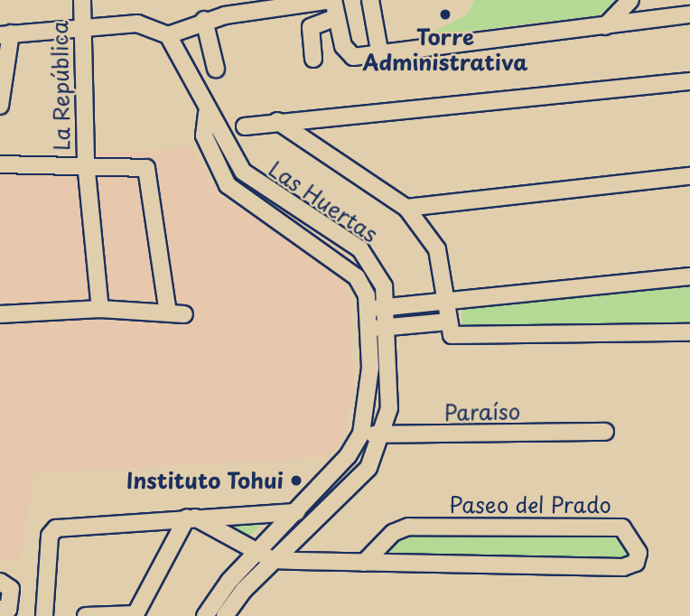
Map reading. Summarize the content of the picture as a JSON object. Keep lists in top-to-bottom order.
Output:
{
  "streets": {
    "street": [
      "La República",
      "Las Huertas",
      "Paraíso",
      "Paseo del Prado"
    ]
  },
  "crossings": [
    ["Las Huertas", "Paraíso"],
    ["Las Huertas", "Paseo del Prado"]
  ],
  "places": ["Torre Administrativa", "Instituto Tohui"]
}
